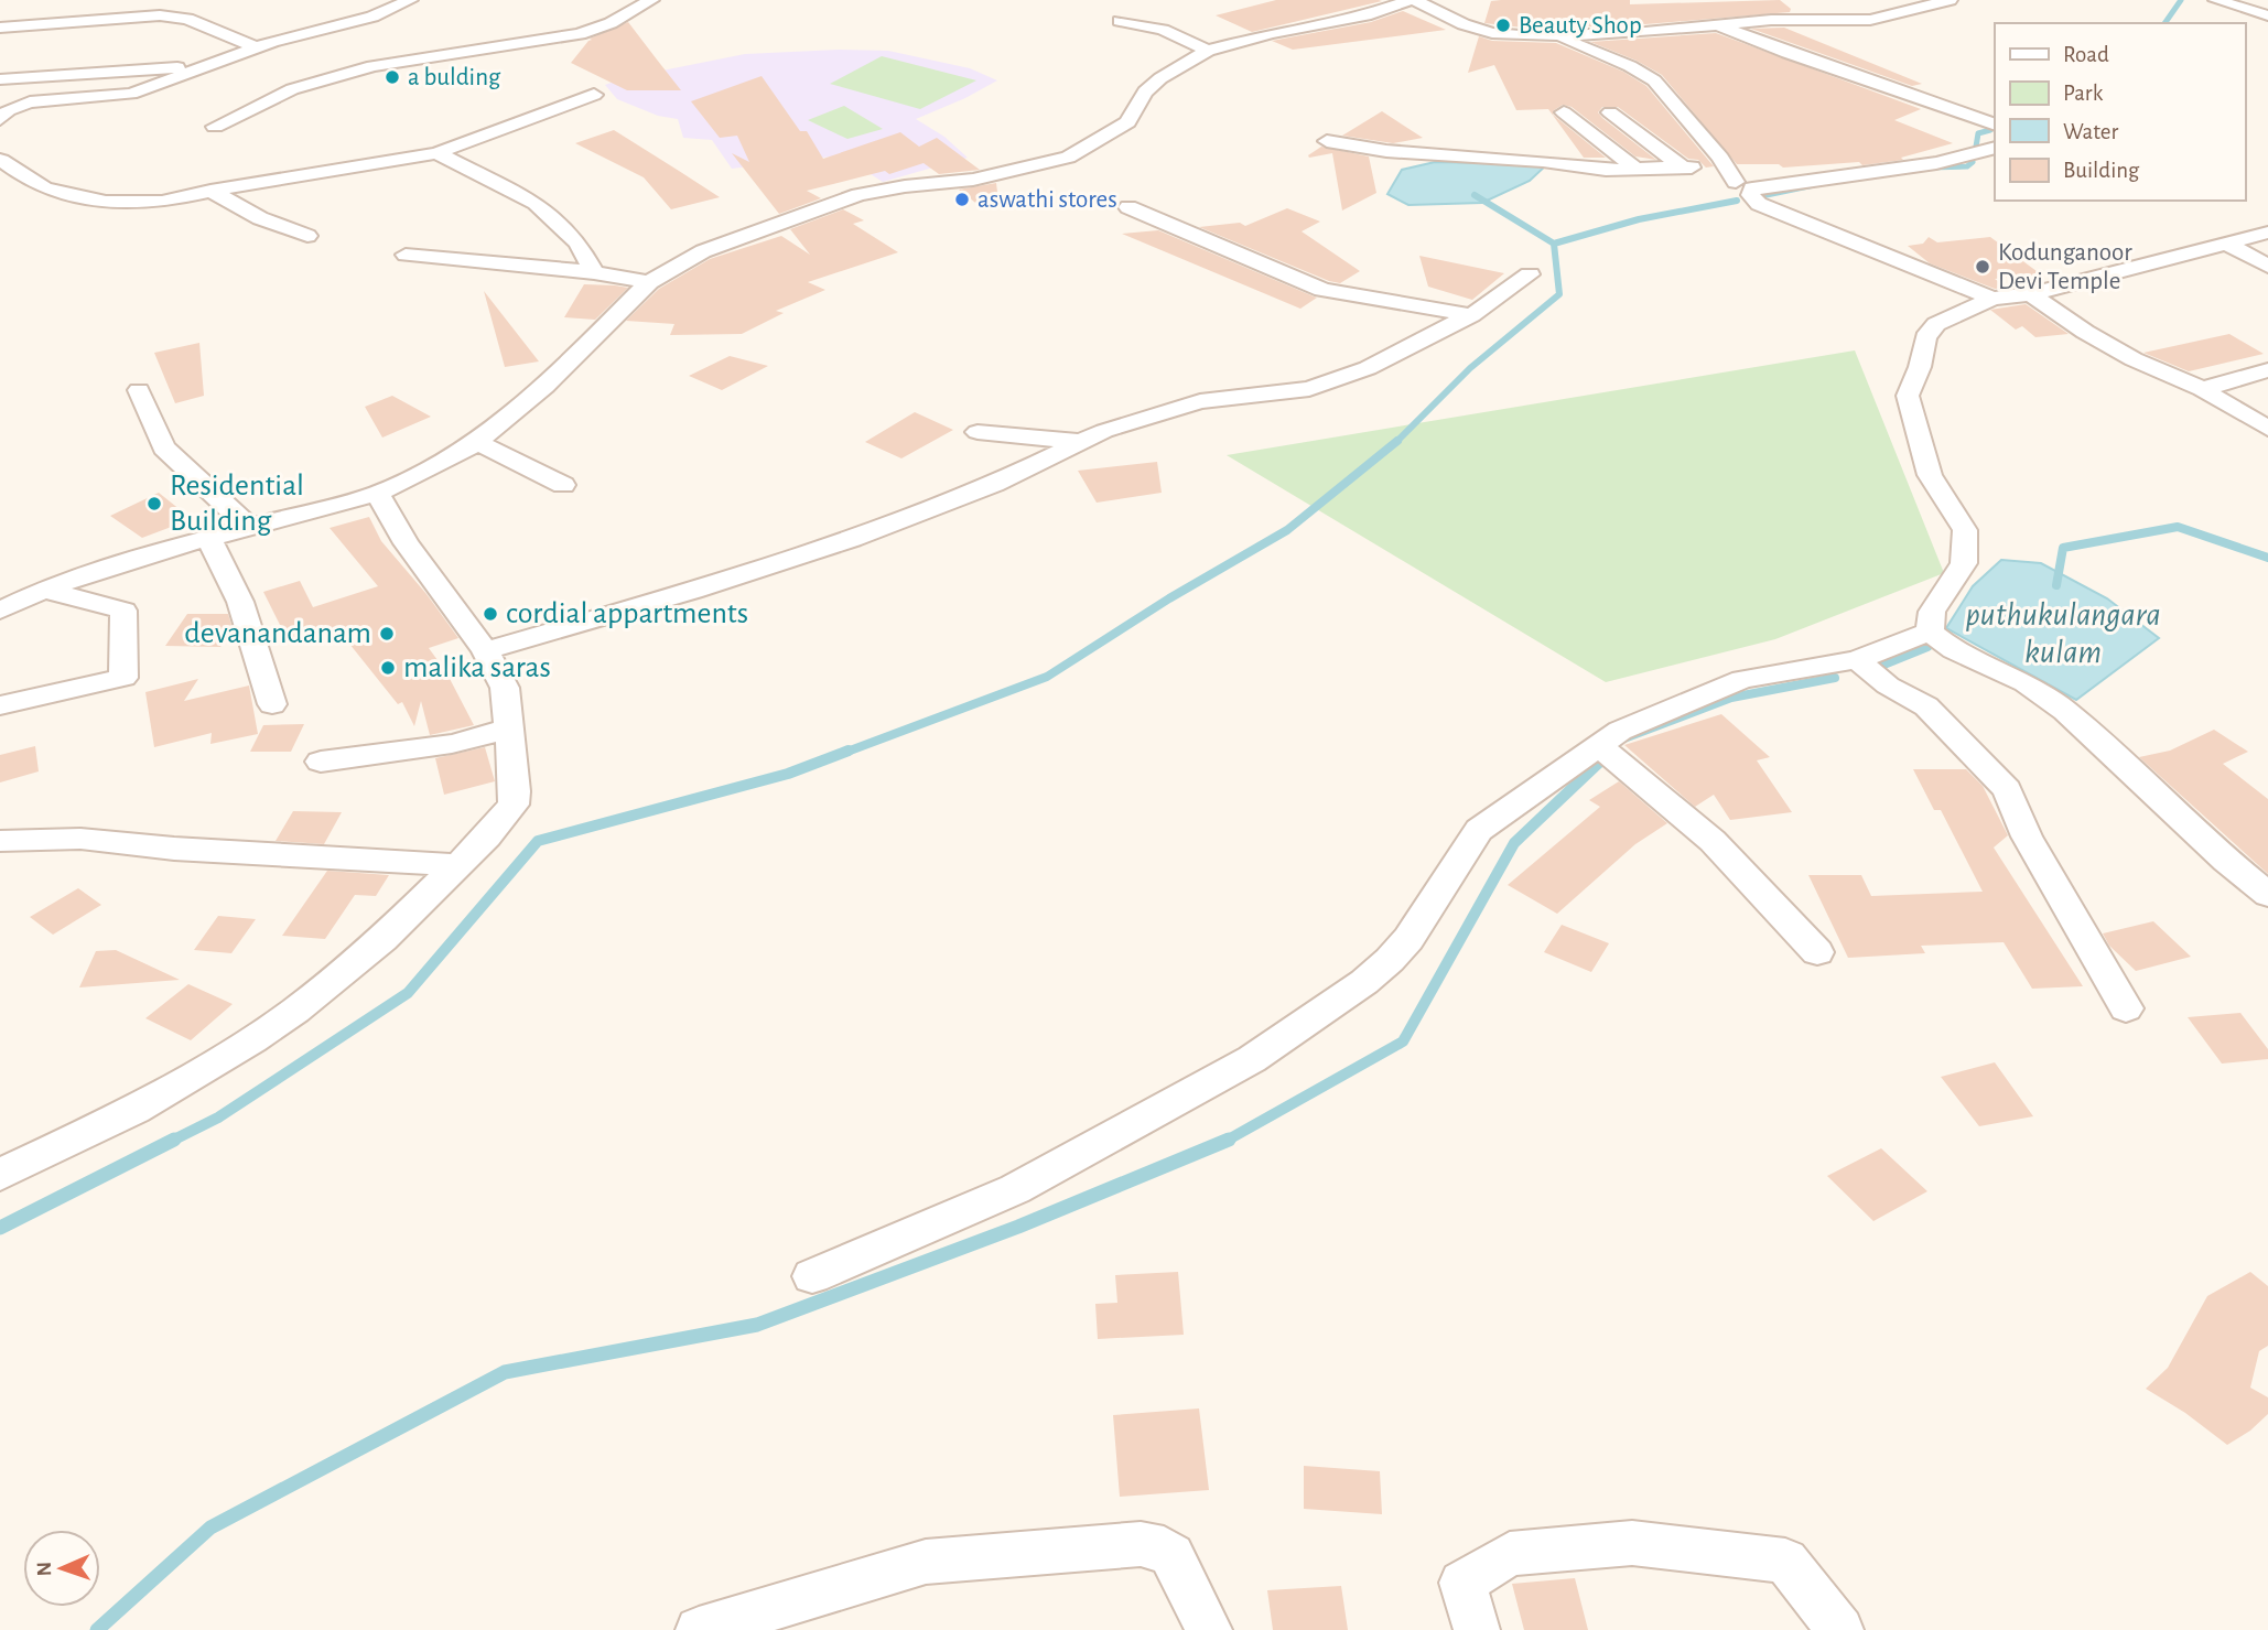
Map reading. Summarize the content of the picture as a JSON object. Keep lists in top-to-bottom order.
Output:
{
  "water": ["puthukulangara kulam"],
  "places": [
    "Beauty Shop",
    "a bulding",
    "aswathi stores",
    "Kodunganoor Devi Temple",
    "Residential Building",
    "cordial appartments",
    "devanandanam",
    "malika saras"
  ],
  "legend": [
    "Road",
    "Park",
    "Water",
    "Building"
  ],
  "north": "left"
}
